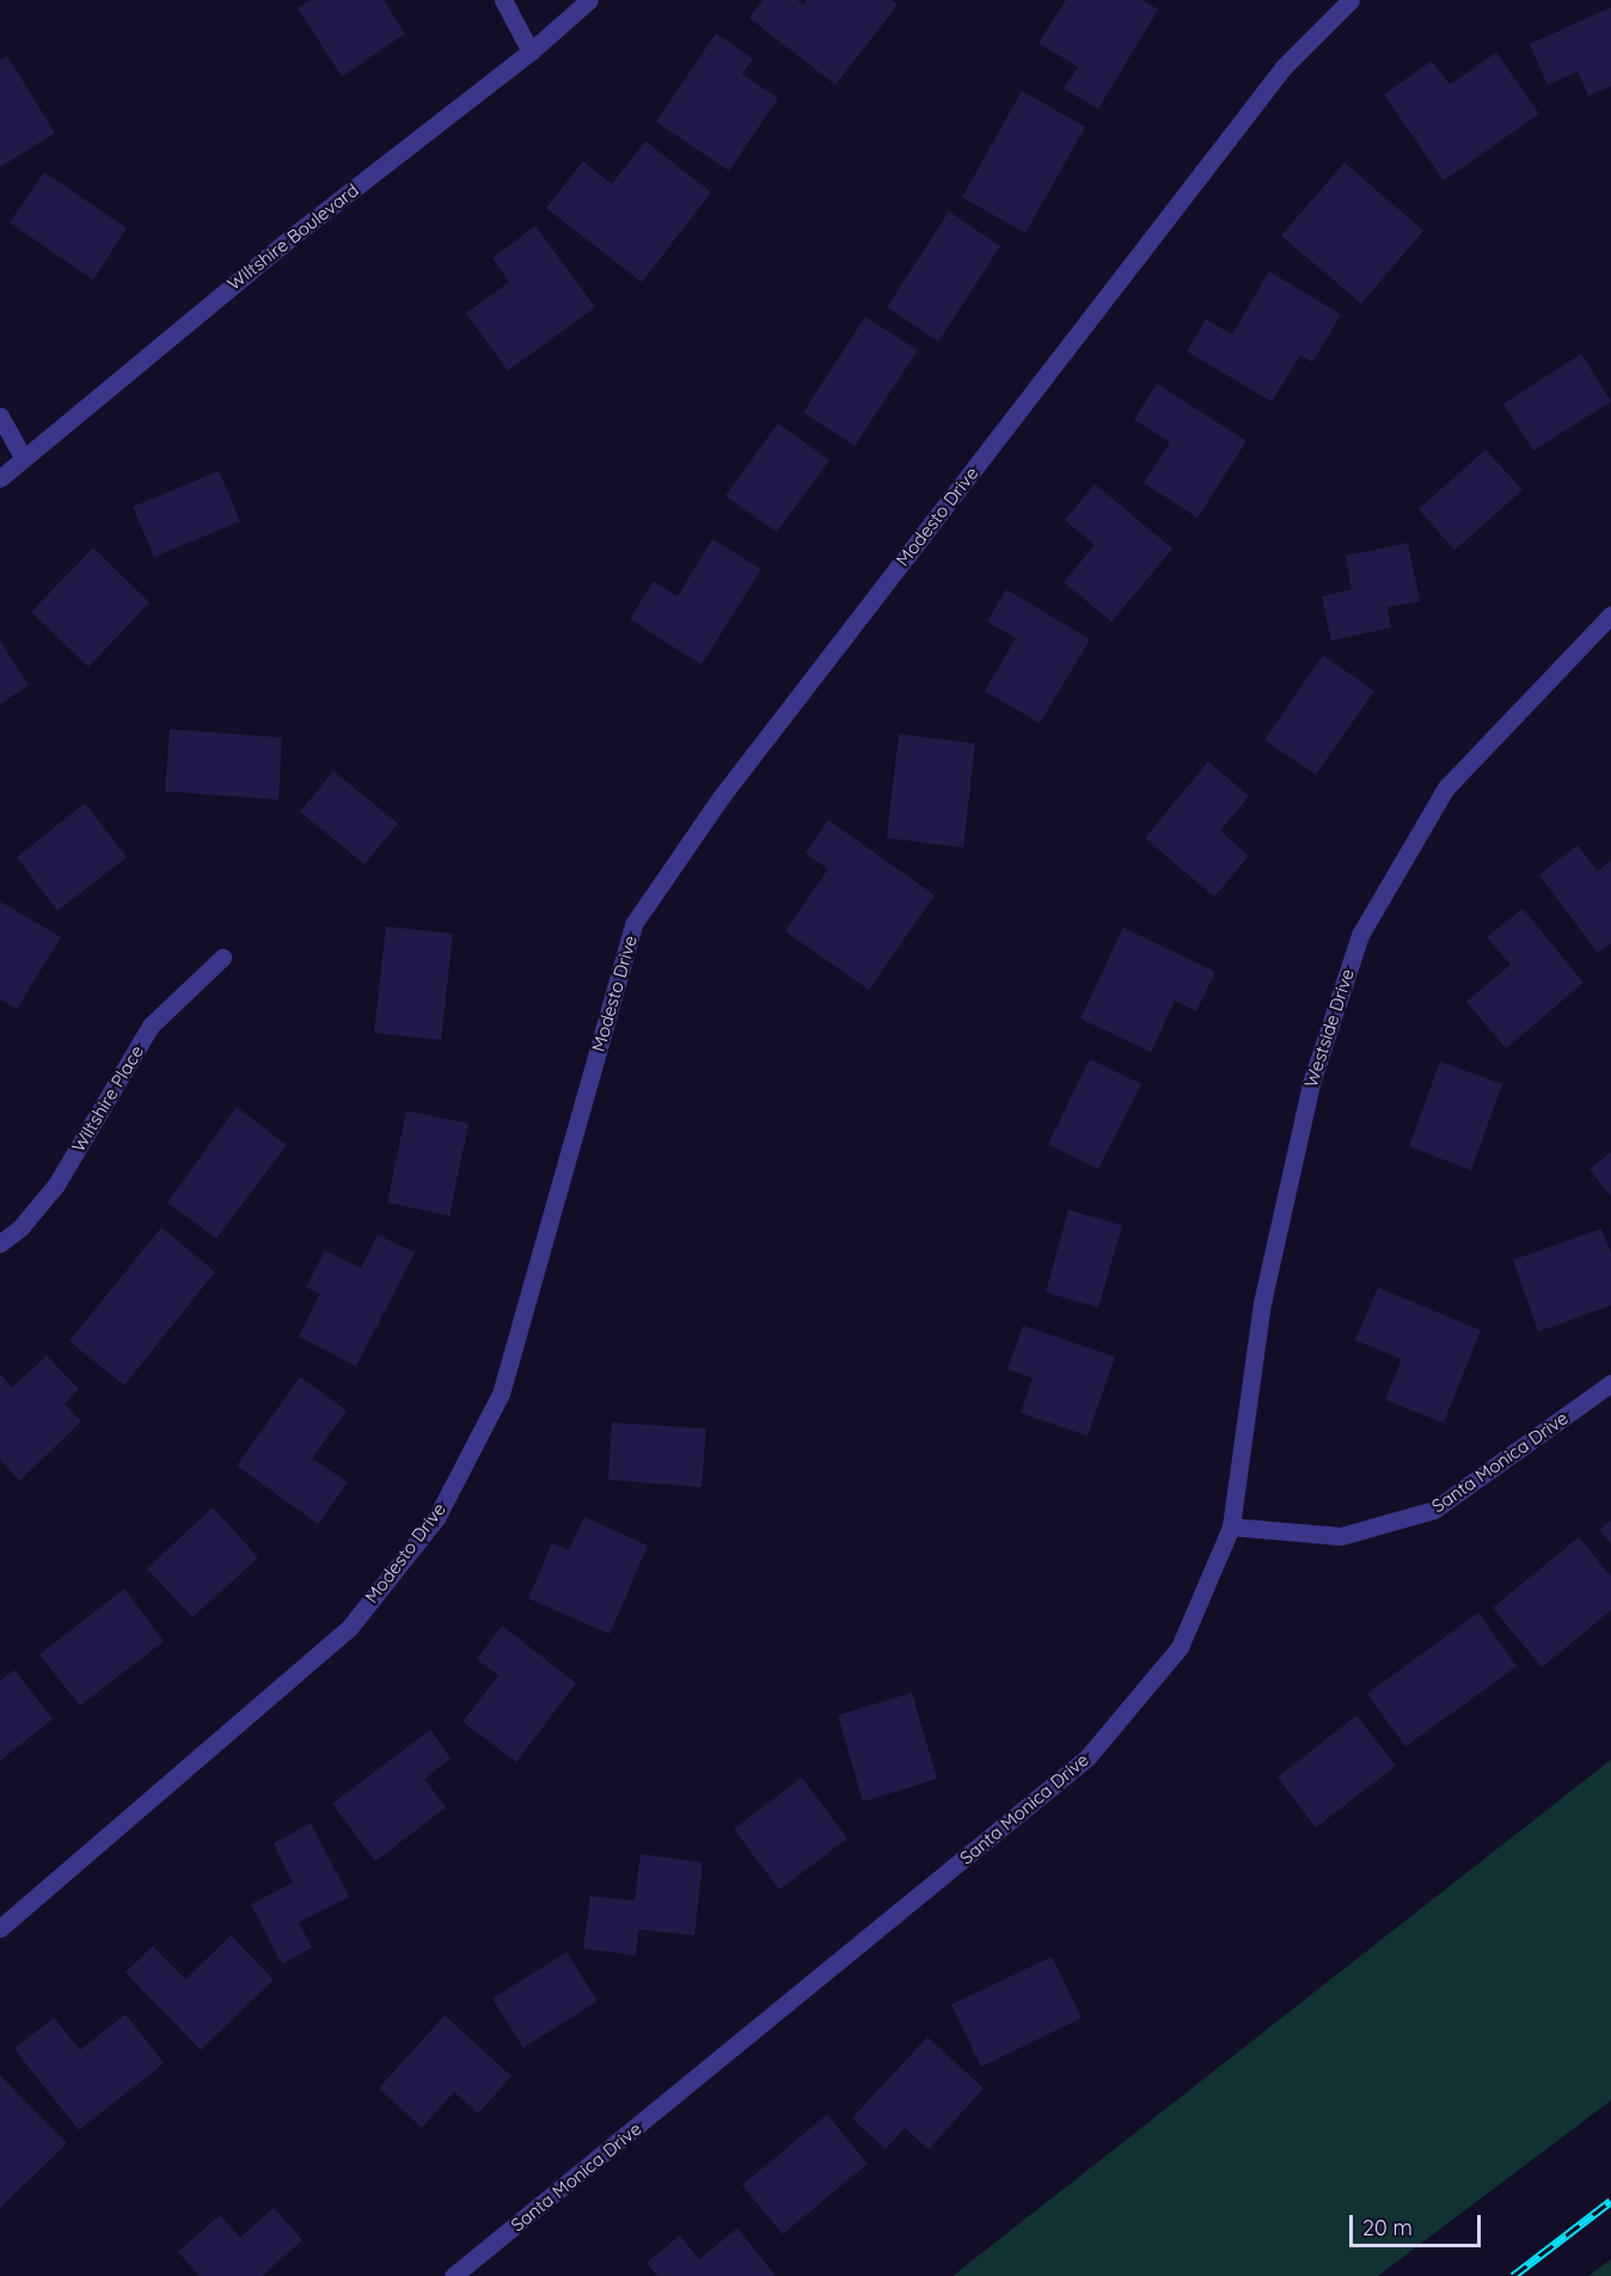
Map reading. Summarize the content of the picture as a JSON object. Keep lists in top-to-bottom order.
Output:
{
  "streets": {
    "street": [
      "Wiltshire Boulevard",
      "Modesto Drive",
      "Westside Drive",
      "Wiltshire Place",
      "Santa Monica Drive"
    ]
  },
  "crossings": [
    ["Westside Drive", "Santa Monica Drive"]
  ],
  "scale_bar": "20 m"
}
